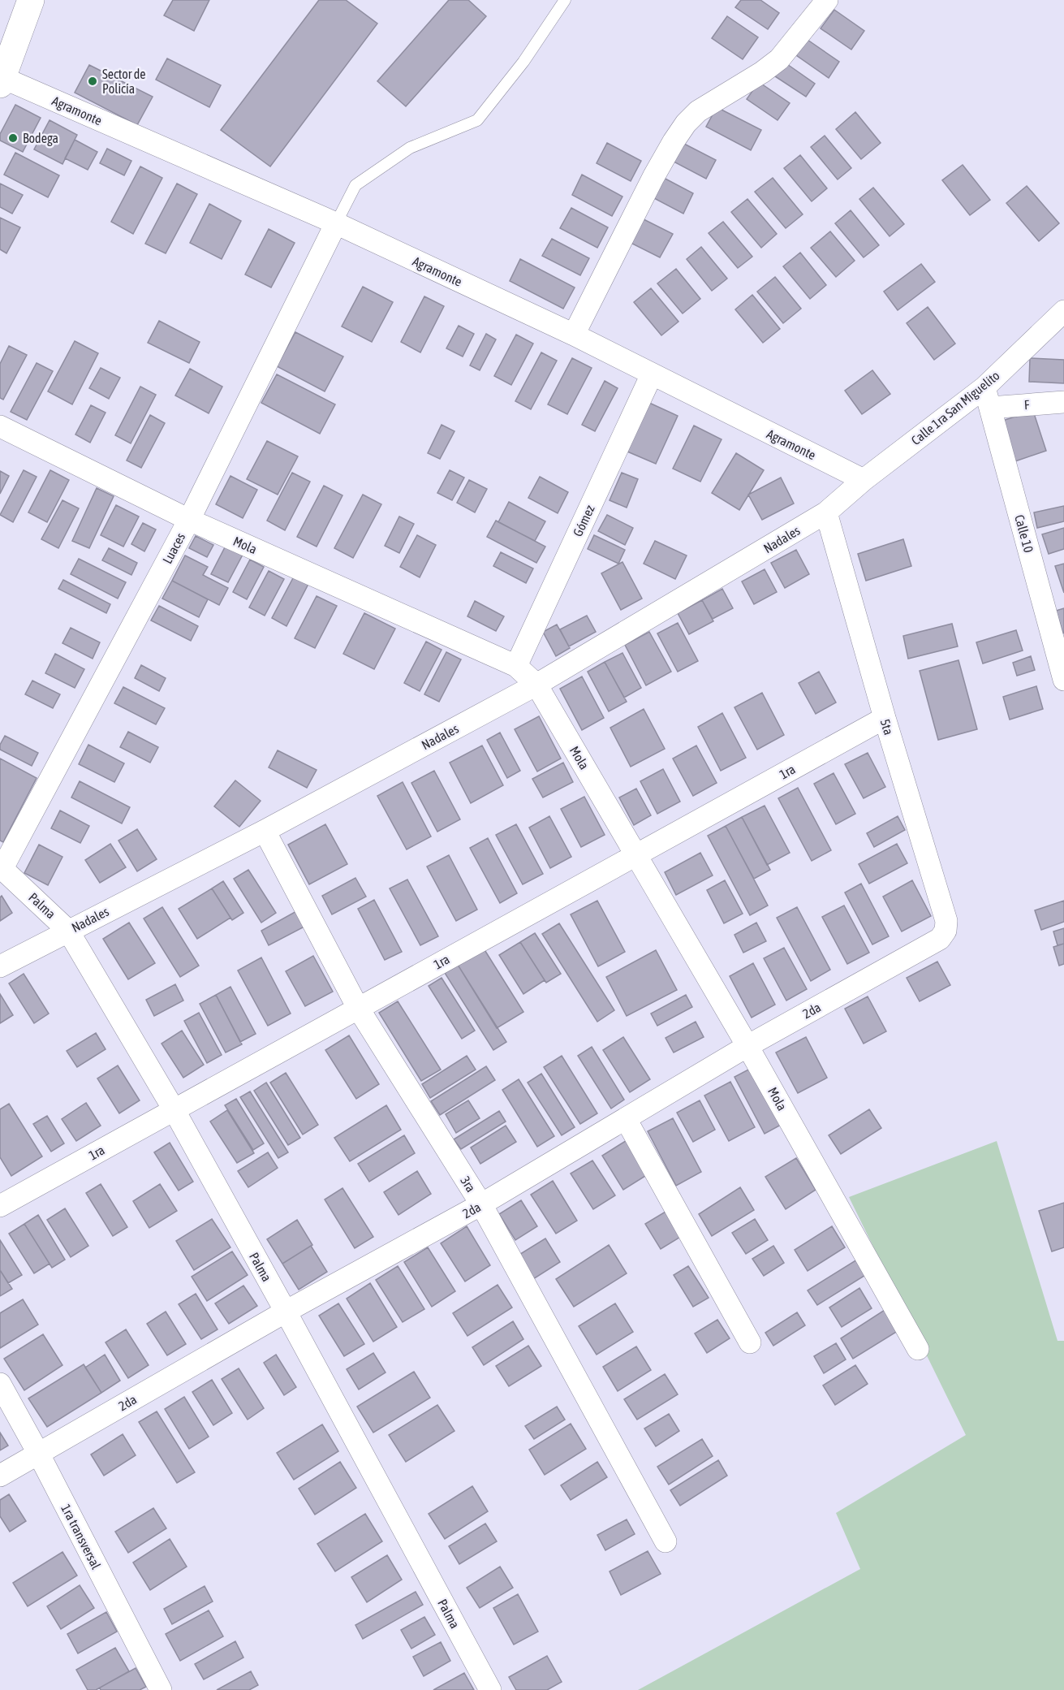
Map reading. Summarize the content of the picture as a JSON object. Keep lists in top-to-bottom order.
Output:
{
  "streets": {
    "street": [
      "Agramonte",
      "F",
      "Calle 1ra San Miguelito",
      "Gómez",
      "Calle 10",
      "Nadales",
      "Mola",
      "Luaces",
      "5ta",
      "1ra",
      "Palma",
      "2da",
      "3ra",
      "1ra transversal"
    ]
  },
  "crossings": [
    ["Agramonte", "Calle 1ra San Miguelito"],
    ["Agramonte", "Gómez"],
    ["Agramonte", "Nadales"],
    ["Agramonte", "Luaces"],
    ["F", "Calle 1ra San Miguelito"],
    ["F", "Calle 10"],
    ["Calle 1ra San Miguelito", "Calle 10"],
    ["Calle 1ra San Miguelito", "Nadales"],
    ["Gómez", "Mola"],
    ["Nadales", "Mola"],
    ["Nadales", "5ta"],
    ["Nadales", "Palma"],
    ["Nadales", "3ra"],
    ["Mola", "Luaces"],
    ["Mola", "1ra"],
    ["Mola", "2da"],
    ["Luaces", "Palma"],
    ["5ta", "1ra"],
    ["5ta", "2da"],
    ["1ra", "Palma"],
    ["1ra", "3ra"],
    ["Palma", "2da"],
    ["2da", "3ra"],
    ["2da", "1ra transversal"]
  ],
  "places": ["Sector de Policía", "Bodega"]
}
